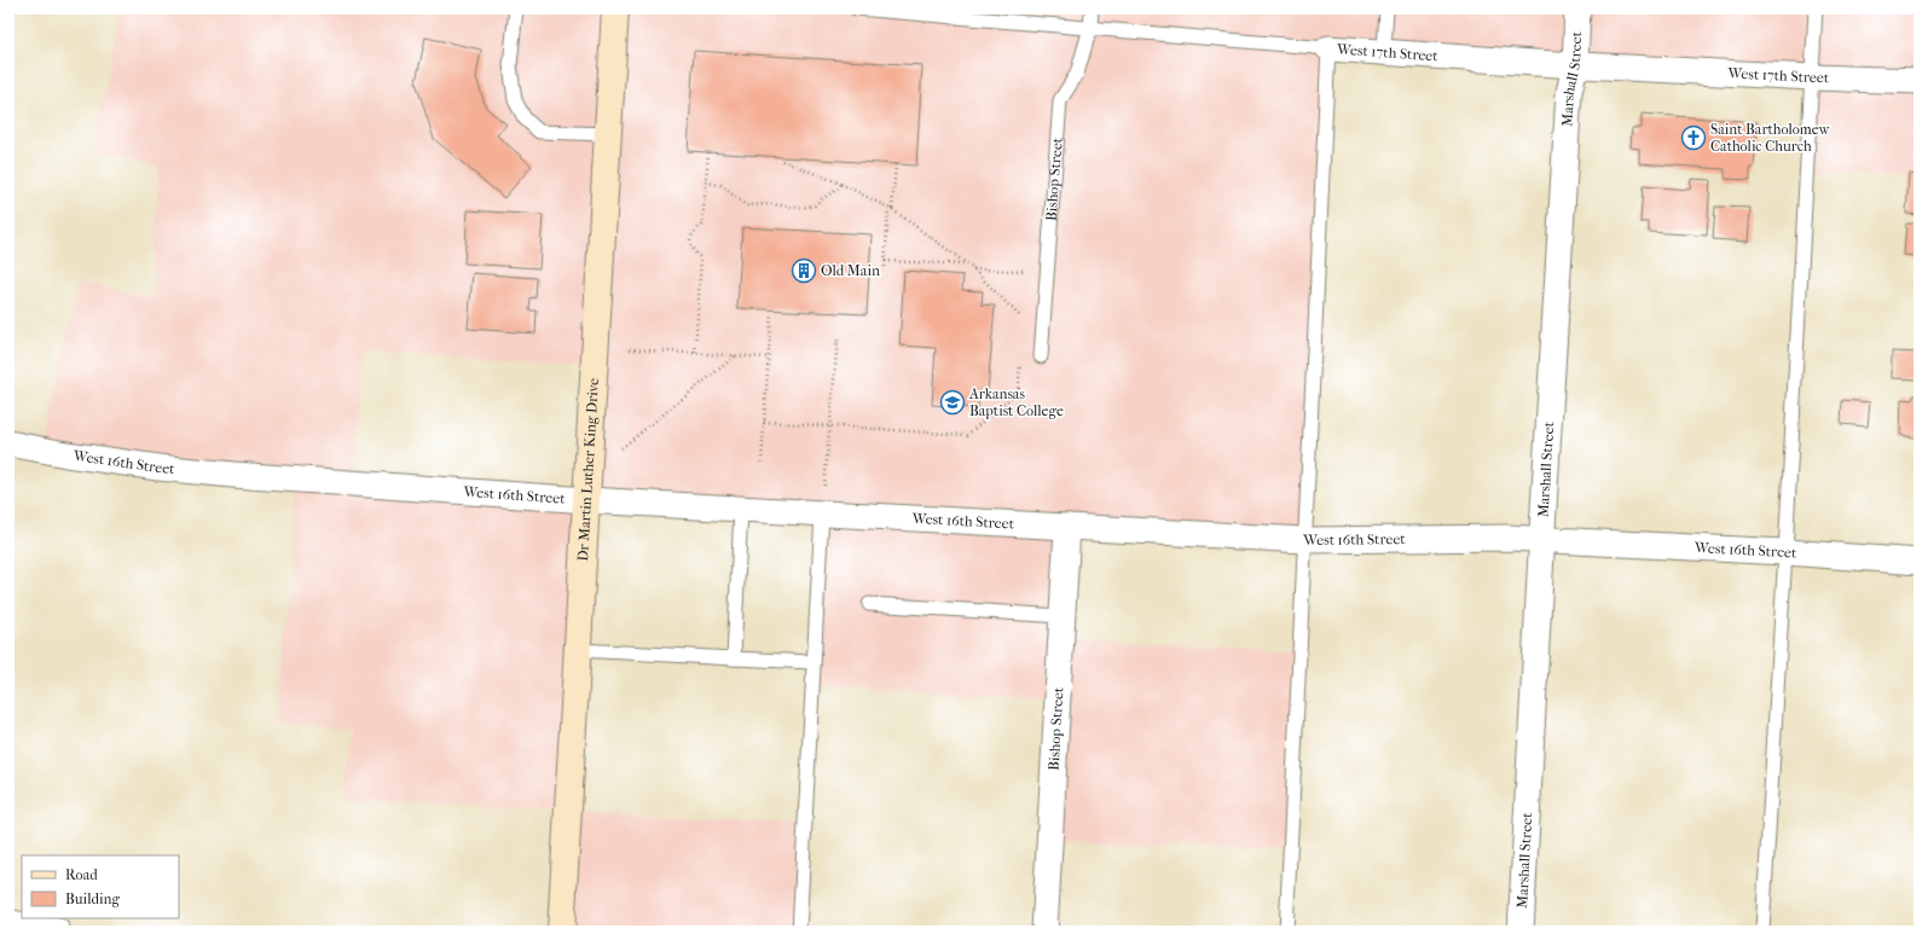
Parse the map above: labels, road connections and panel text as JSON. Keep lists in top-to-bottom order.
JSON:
{
  "streets": {
    "main road": ["Dr Martin Luther King Drive"],
    "street": [
      "West 17th Street",
      "Marshall Street",
      "Bishop Street",
      "West 16th Street"
    ]
  },
  "crossings": [
    ["West 17th Street", "Marshall Street"],
    ["West 17th Street", "Bishop Street"],
    ["Marshall Street", "West 16th Street"],
    ["Bishop Street", "West 16th Street"],
    ["West 16th Street", "Dr Martin Luther King Drive"]
  ],
  "places": {
    "church": ["Saint Bartholomew Catholic Church"],
    "building": ["Old Main"],
    "school or university": ["Arkansas Baptist College"]
  },
  "legend": ["Road", "Building"]
}
